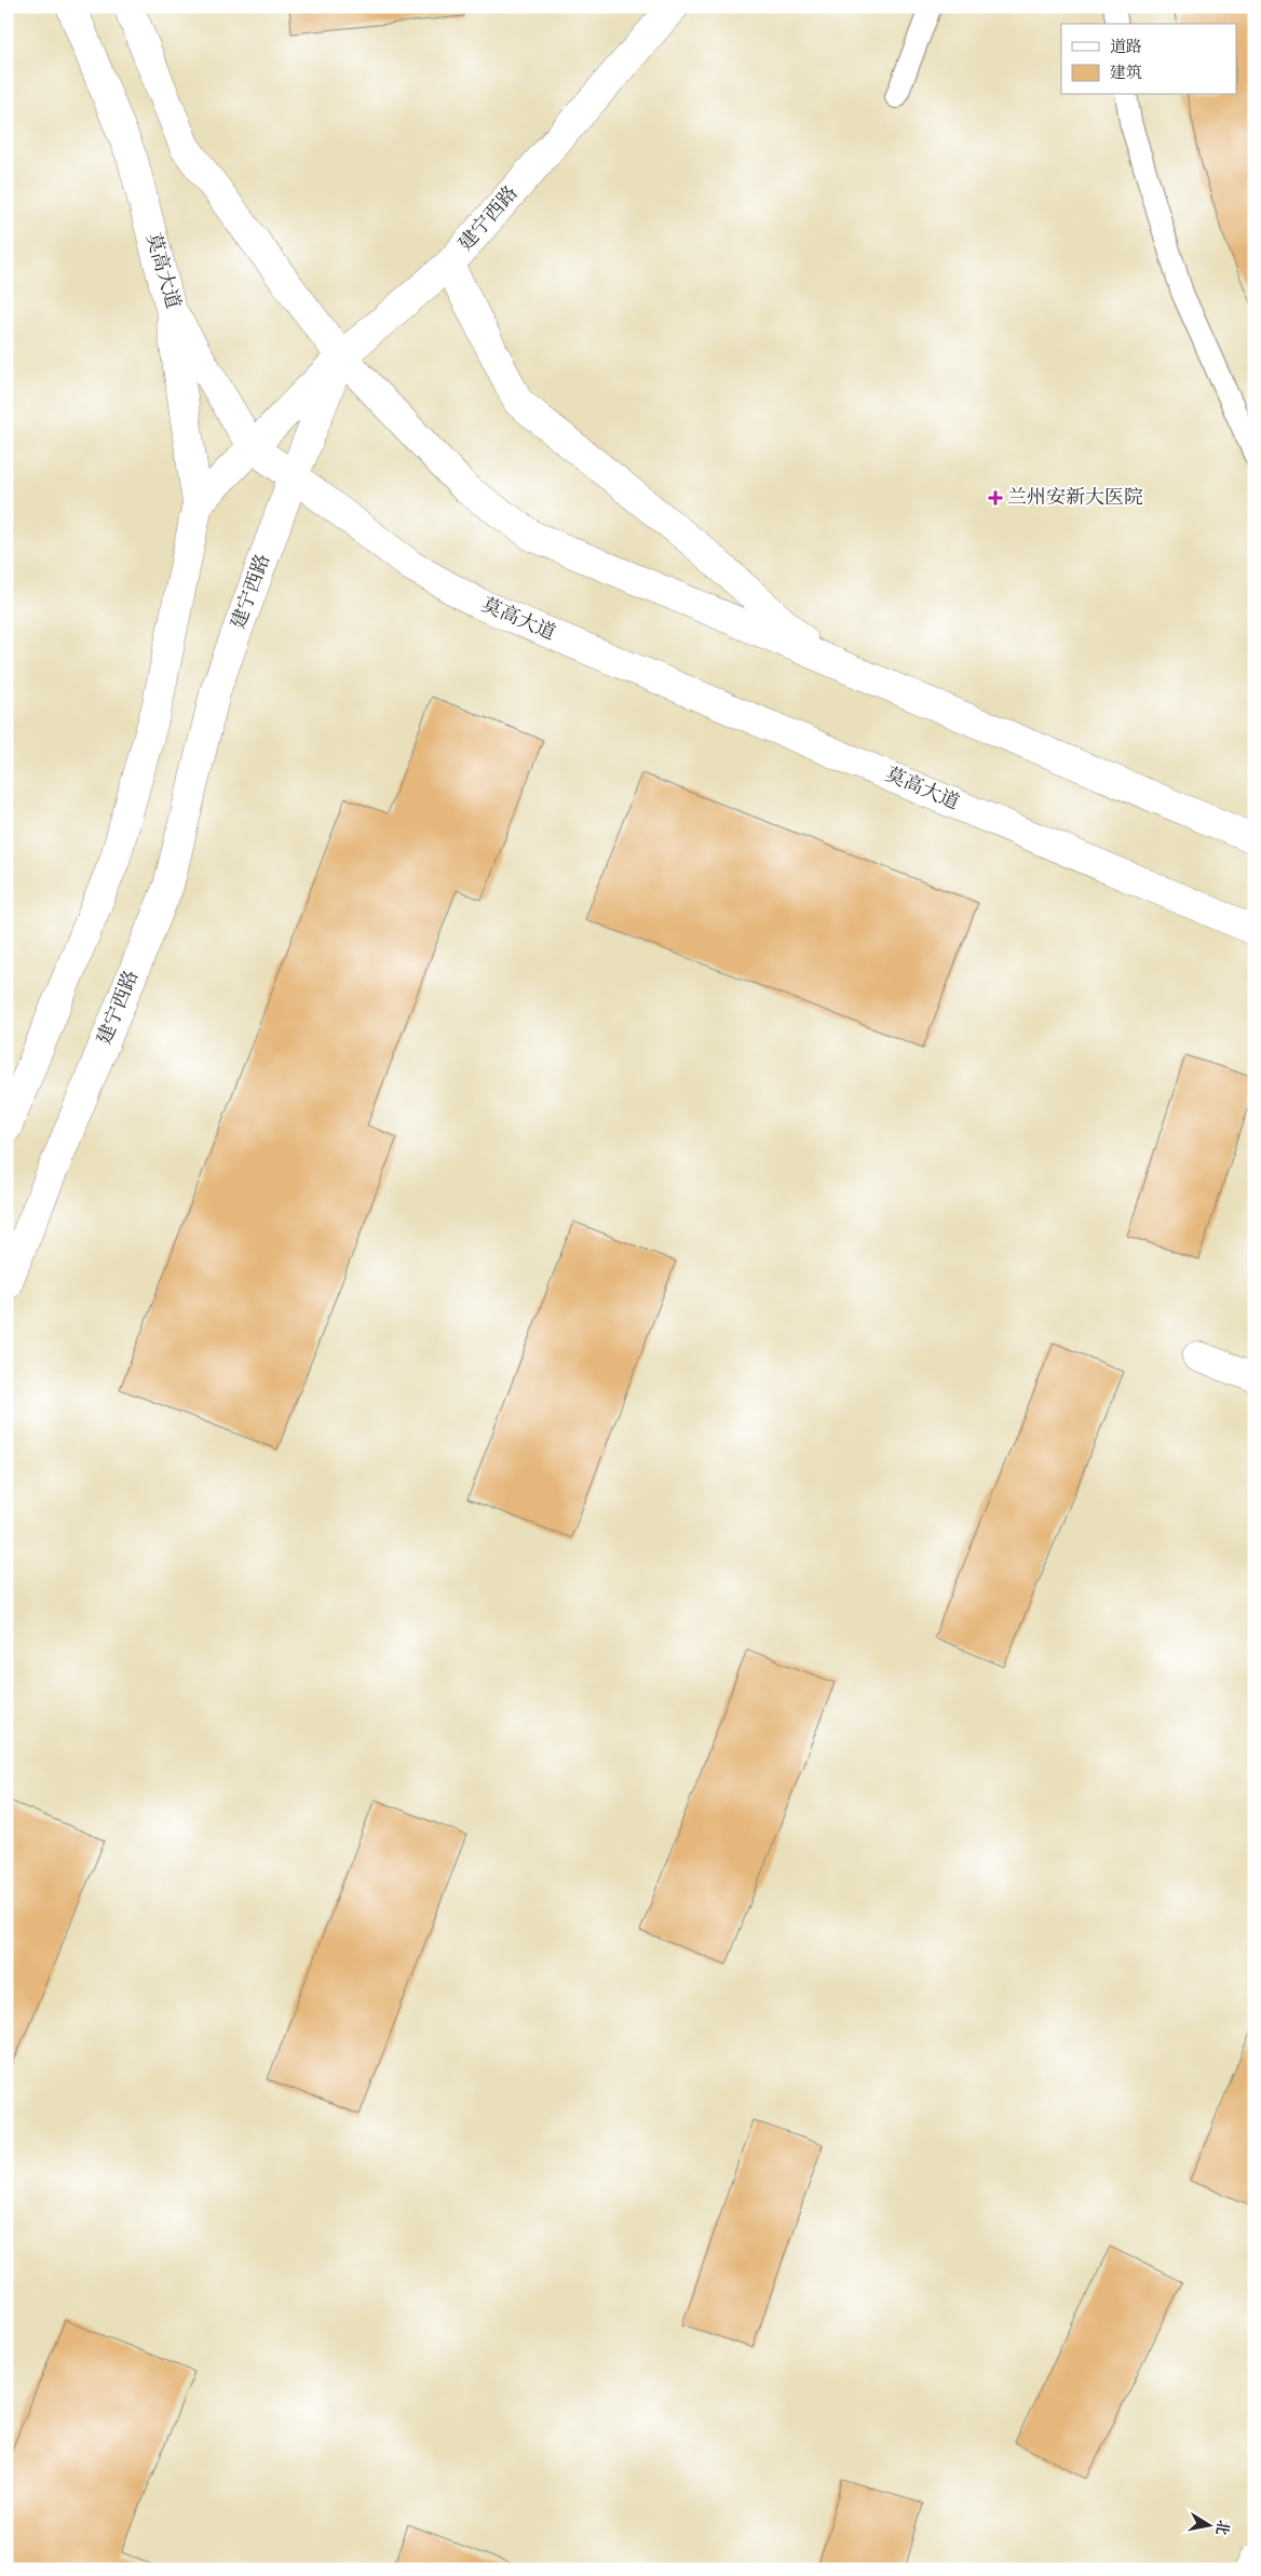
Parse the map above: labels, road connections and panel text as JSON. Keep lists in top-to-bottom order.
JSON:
{
  "streets": {
    "main road": ["建宁西路", "莫高大道"]
  },
  "crossings": [
    ["建宁西路", "莫高大道"]
  ],
  "places": {
    "health": ["兰州安新大医院"]
  },
  "legend": ["道路", "建筑"],
  "north": "right"
}
